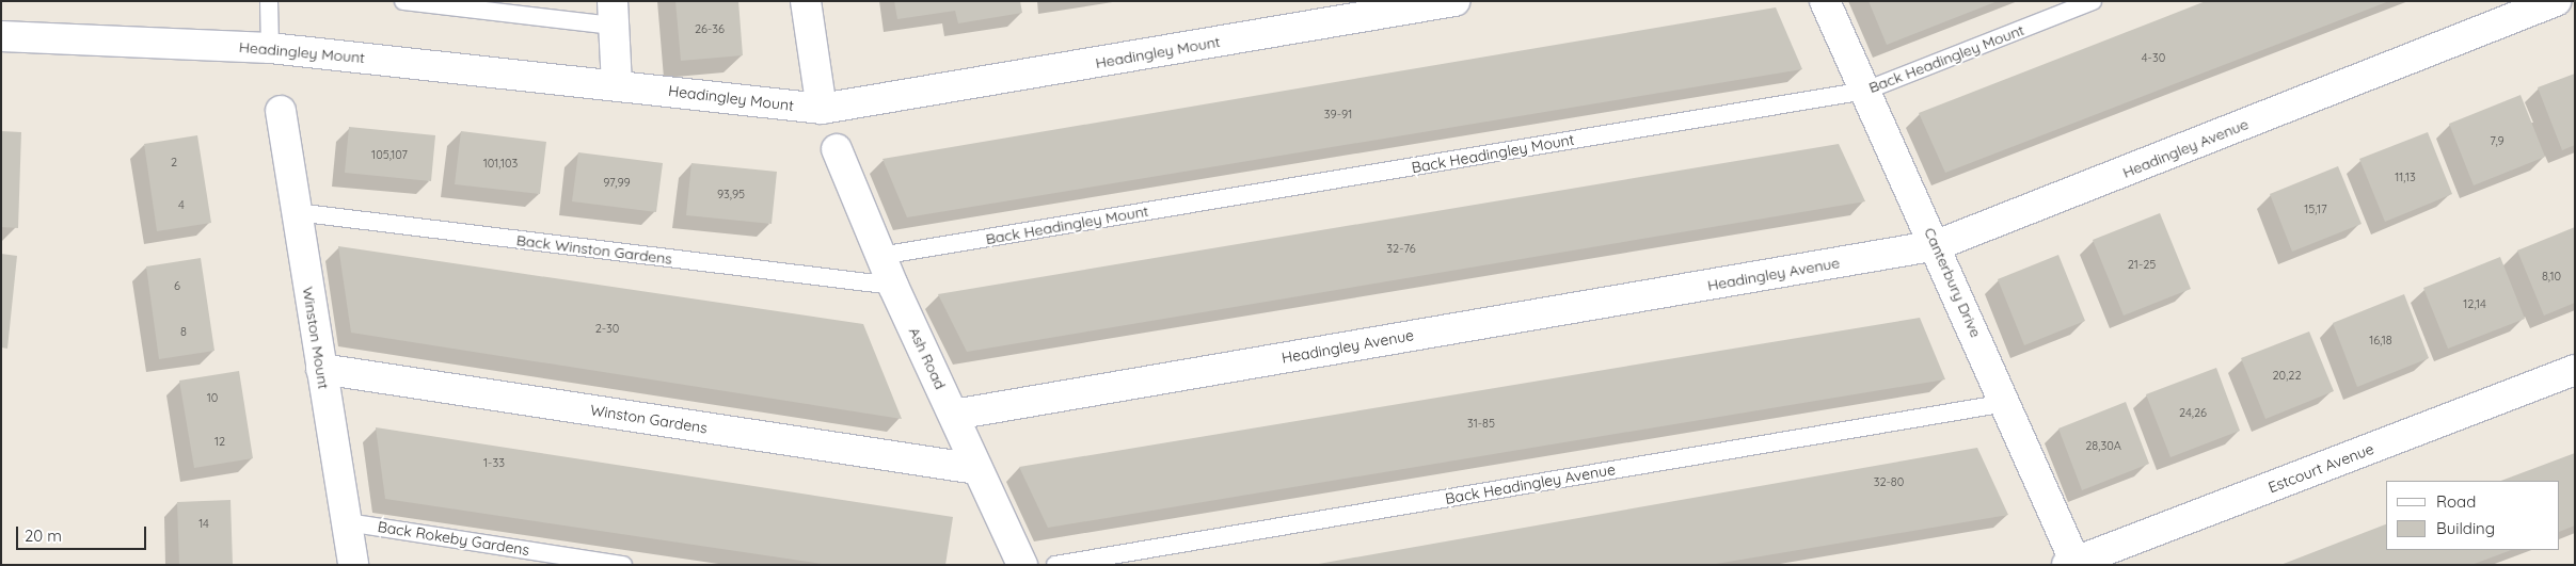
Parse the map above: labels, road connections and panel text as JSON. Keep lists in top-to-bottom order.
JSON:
{
  "streets": {
    "street": [
      "Headingley Mount",
      "Headingley Avenue",
      "Canterbury Drive",
      "Winston Mount",
      "Ash Road",
      "Winston Gardens",
      "Estcourt Avenue"
    ],
    "lane": [
      "Back Headingley Mount",
      "Back Winston Gardens",
      "Back Headingley Avenue",
      "Back Rokeby Gardens"
    ]
  },
  "crossings": [
    ["Back Headingley Mount", "Canterbury Drive"],
    ["Back Headingley Mount", "Ash Road"],
    ["Headingley Avenue", "Canterbury Drive"],
    ["Headingley Avenue", "Ash Road"],
    ["Back Winston Gardens", "Winston Mount"],
    ["Back Winston Gardens", "Ash Road"],
    ["Canterbury Drive", "Estcourt Avenue"],
    ["Canterbury Drive", "Back Headingley Avenue"],
    ["Winston Mount", "Winston Gardens"],
    ["Winston Mount", "Back Rokeby Gardens"],
    ["Ash Road", "Winston Gardens"]
  ],
  "house_numbers": [
    "26-36",
    "4-30",
    "39-91",
    "7,9",
    "105,107",
    "2",
    "101,103",
    "11,13",
    "97,99",
    "93,95",
    "4",
    "15,17",
    "32-76",
    "21-25",
    "8,10",
    "6",
    "12,14",
    "2-30",
    "8",
    "16,18",
    "20,22",
    "10",
    "24,26",
    "31-85",
    "12",
    "28,30A",
    "1-33",
    "32-80",
    "14"
  ],
  "legend": ["Road", "Building"],
  "scale_bar": "20 m"
}
